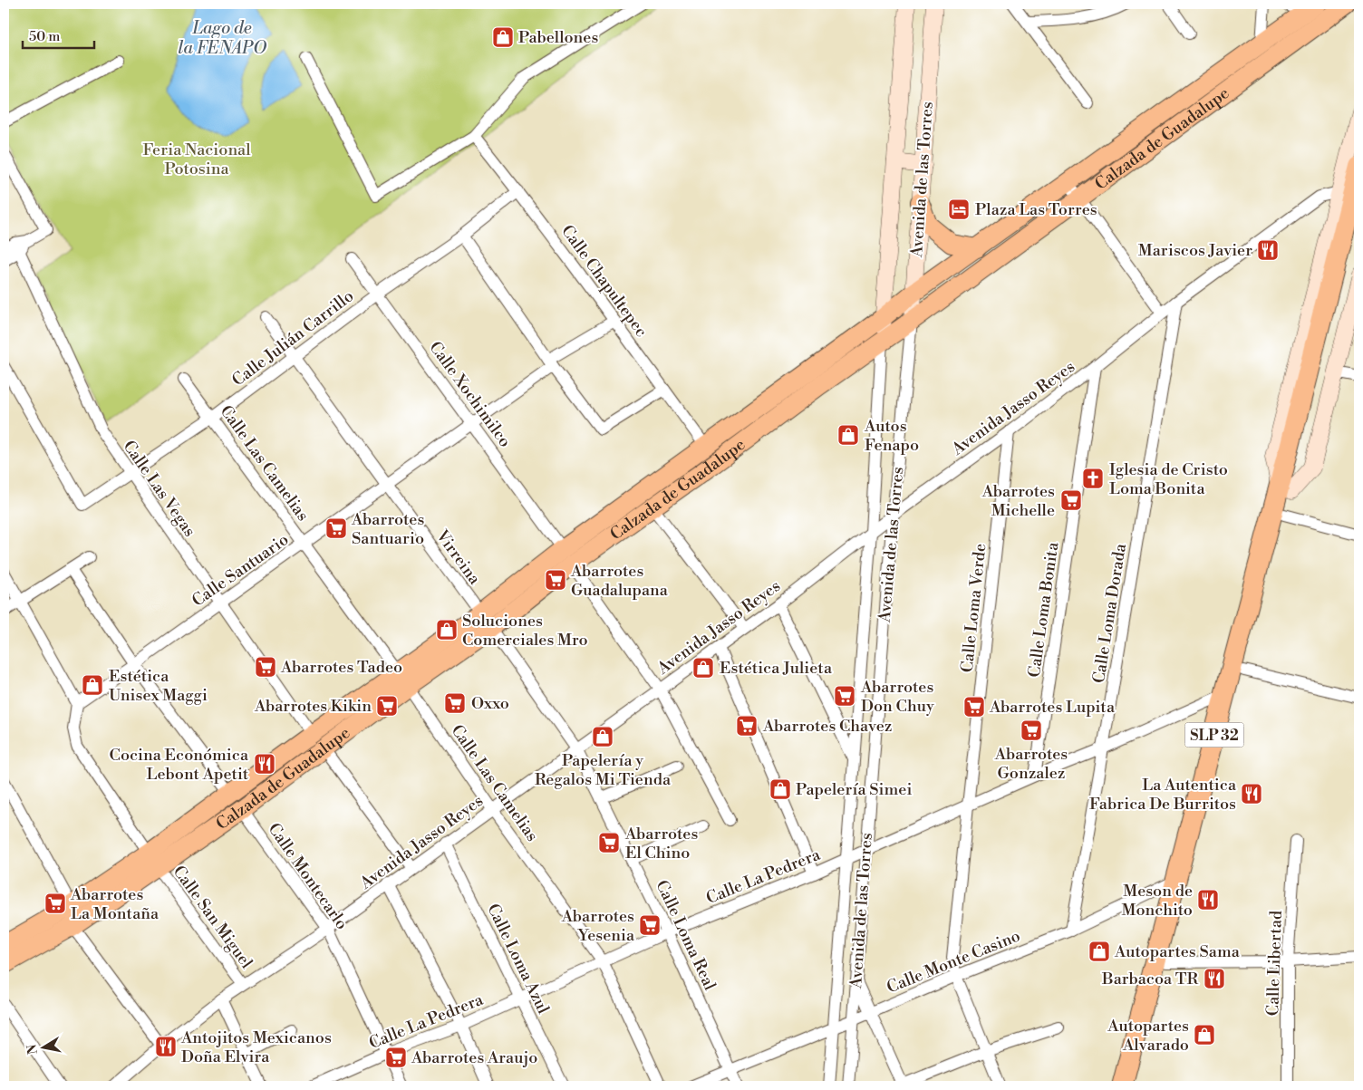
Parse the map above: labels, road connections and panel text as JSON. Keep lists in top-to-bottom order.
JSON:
{
  "streets": {
    "highway": ["SLP 32"],
    "main road": ["Calzada de Guadalupe", "Avenida de las Torres"],
    "street": [
      "Calle Chapultepec",
      "Calle Julián Carrillo",
      "Calle Xochimilco",
      "Avenida Jasso Reyes",
      "Calle Las Camelias",
      "Calle Las Vegas",
      "Virreina",
      "Calle Santuario",
      "Calle Loma Verde",
      "Calle Loma Bonita",
      "Calle Loma Dorada",
      "Calle Montecarlo",
      "Calle La Pedrera",
      "Calle San Miguel",
      "Calle Loma Real",
      "Calle Loma Azul",
      "Calle Monte Casino",
      "Calle Libertad"
    ]
  },
  "crossings": [
    ["Calzada de Guadalupe", "Avenida de las Torres"],
    ["Calzada de Guadalupe", "Calle Chapultepec"],
    ["Calzada de Guadalupe", "Calle Xochimilco"],
    ["Calzada de Guadalupe", "Calle Las Camelias"],
    ["Calzada de Guadalupe", "Calle Las Vegas"],
    ["Calzada de Guadalupe", "Virreina"],
    ["Calzada de Guadalupe", "Calle Montecarlo"],
    ["Calzada de Guadalupe", "Calle San Miguel"],
    ["Avenida de las Torres", "Avenida Jasso Reyes"],
    ["Avenida de las Torres", "Calle La Pedrera"],
    ["Avenida de las Torres", "Calle Monte Casino"],
    ["Calle Chapultepec", "Calle Julián Carrillo"],
    ["Calle Chapultepec", "Calle Santuario"],
    ["Calle Julián Carrillo", "Calle Xochimilco"],
    ["Calle Julián Carrillo", "Calle Las Camelias"],
    ["Calle Julián Carrillo", "Calle Las Vegas"],
    ["Calle Julián Carrillo", "Virreina"],
    ["Calle Xochimilco", "Calle Santuario"],
    ["Avenida Jasso Reyes", "Calle Las Camelias"],
    ["Avenida Jasso Reyes", "Virreina"],
    ["Avenida Jasso Reyes", "Calle Loma Verde"],
    ["Avenida Jasso Reyes", "Calle Loma Bonita"],
    ["Avenida Jasso Reyes", "Calle Loma Dorada"],
    ["Avenida Jasso Reyes", "Calle Montecarlo"],
    ["Avenida Jasso Reyes", "Calle San Miguel"],
    ["Avenida Jasso Reyes", "Calle Loma Real"],
    ["Avenida Jasso Reyes", "Calle Loma Azul"],
    ["Calle Las Camelias", "Calle Santuario"],
    ["Calle Las Camelias", "Calle La Pedrera"],
    ["Calle Las Vegas", "Calle Santuario"],
    ["Virreina", "Calle Santuario"],
    ["Virreina", "Calle Loma Real"],
    ["Calle Santuario", "Calle San Miguel"],
    ["Calle Loma Verde", "Calle La Pedrera"],
    ["Calle Loma Verde", "Calle Monte Casino"],
    ["Calle Loma Bonita", "Calle La Pedrera"],
    ["Calle Loma Dorada", "Calle La Pedrera"],
    ["Calle Loma Dorada", "Calle Monte Casino"],
    ["SLP 32", "Calle La Pedrera"],
    ["SLP 32", "Calle Monte Casino"],
    ["Calle Montecarlo", "Calle La Pedrera"],
    ["Calle La Pedrera", "Calle Loma Real"],
    ["Calle La Pedrera", "Calle Loma Azul"],
    ["Calle Loma Real", "Calle Monte Casino"]
  ],
  "water": ["Lago de la FENAPO"],
  "parks": ["Feria Nacional Potosina"],
  "places": {
    "shop": [
      "Pabellones",
      "Autos Fenapo",
      "Soluciones Comerciales Mro",
      "Estética Julieta",
      "Estética Unisex Maggi",
      "Papelería y Regalos Mi Tienda",
      "Papelería Simei",
      "Autopartes Sama",
      "Autopartes Alvarado"
    ],
    "hotel": ["Plaza Las Torres"],
    "restaurant": [
      "Mariscos Javier",
      "Cocina Económica Lebont Apetit",
      "La Autentica Fabrica De Burritos",
      "Meson de Monchito",
      "Barbacoa TR",
      "Antojitos Mexicanos Doña Elvira"
    ],
    "church": ["Iglesia de Cristo Loma Bonita"],
    "supermarket": [
      "Abarrotes Michelle",
      "Abarrotes Santuario",
      "Abarrotes Guadalupana",
      "Abarrotes Tadeo",
      "Abarrotes Don Chuy",
      "Oxxo",
      "Abarrotes Kikin",
      "Abarrotes Lupita",
      "Abarrotes Chavez",
      "Abarrotes Gonzalez",
      "Abarrotes El Chino",
      "Abarrotes La Montaña",
      "Abarrotes Yesenia",
      "Abarrotes Araujo"
    ]
  },
  "scale_bar": "50 m",
  "north": "left"
}
